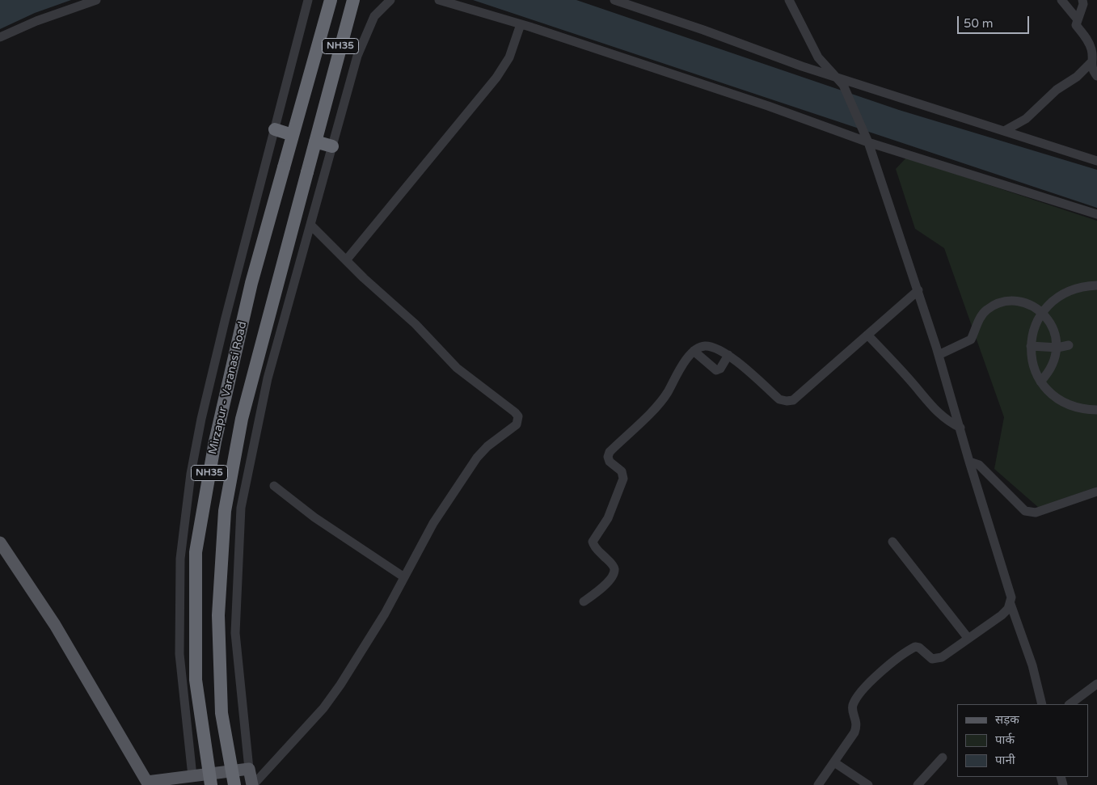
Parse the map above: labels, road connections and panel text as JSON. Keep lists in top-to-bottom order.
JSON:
{
  "streets": {
    "highway": ["NH35", "Mirzapur - Varanasi Road"]
  },
  "legend": ["सड़क", "पार्क", "पानी"],
  "scale_bar": "50 m"
}
